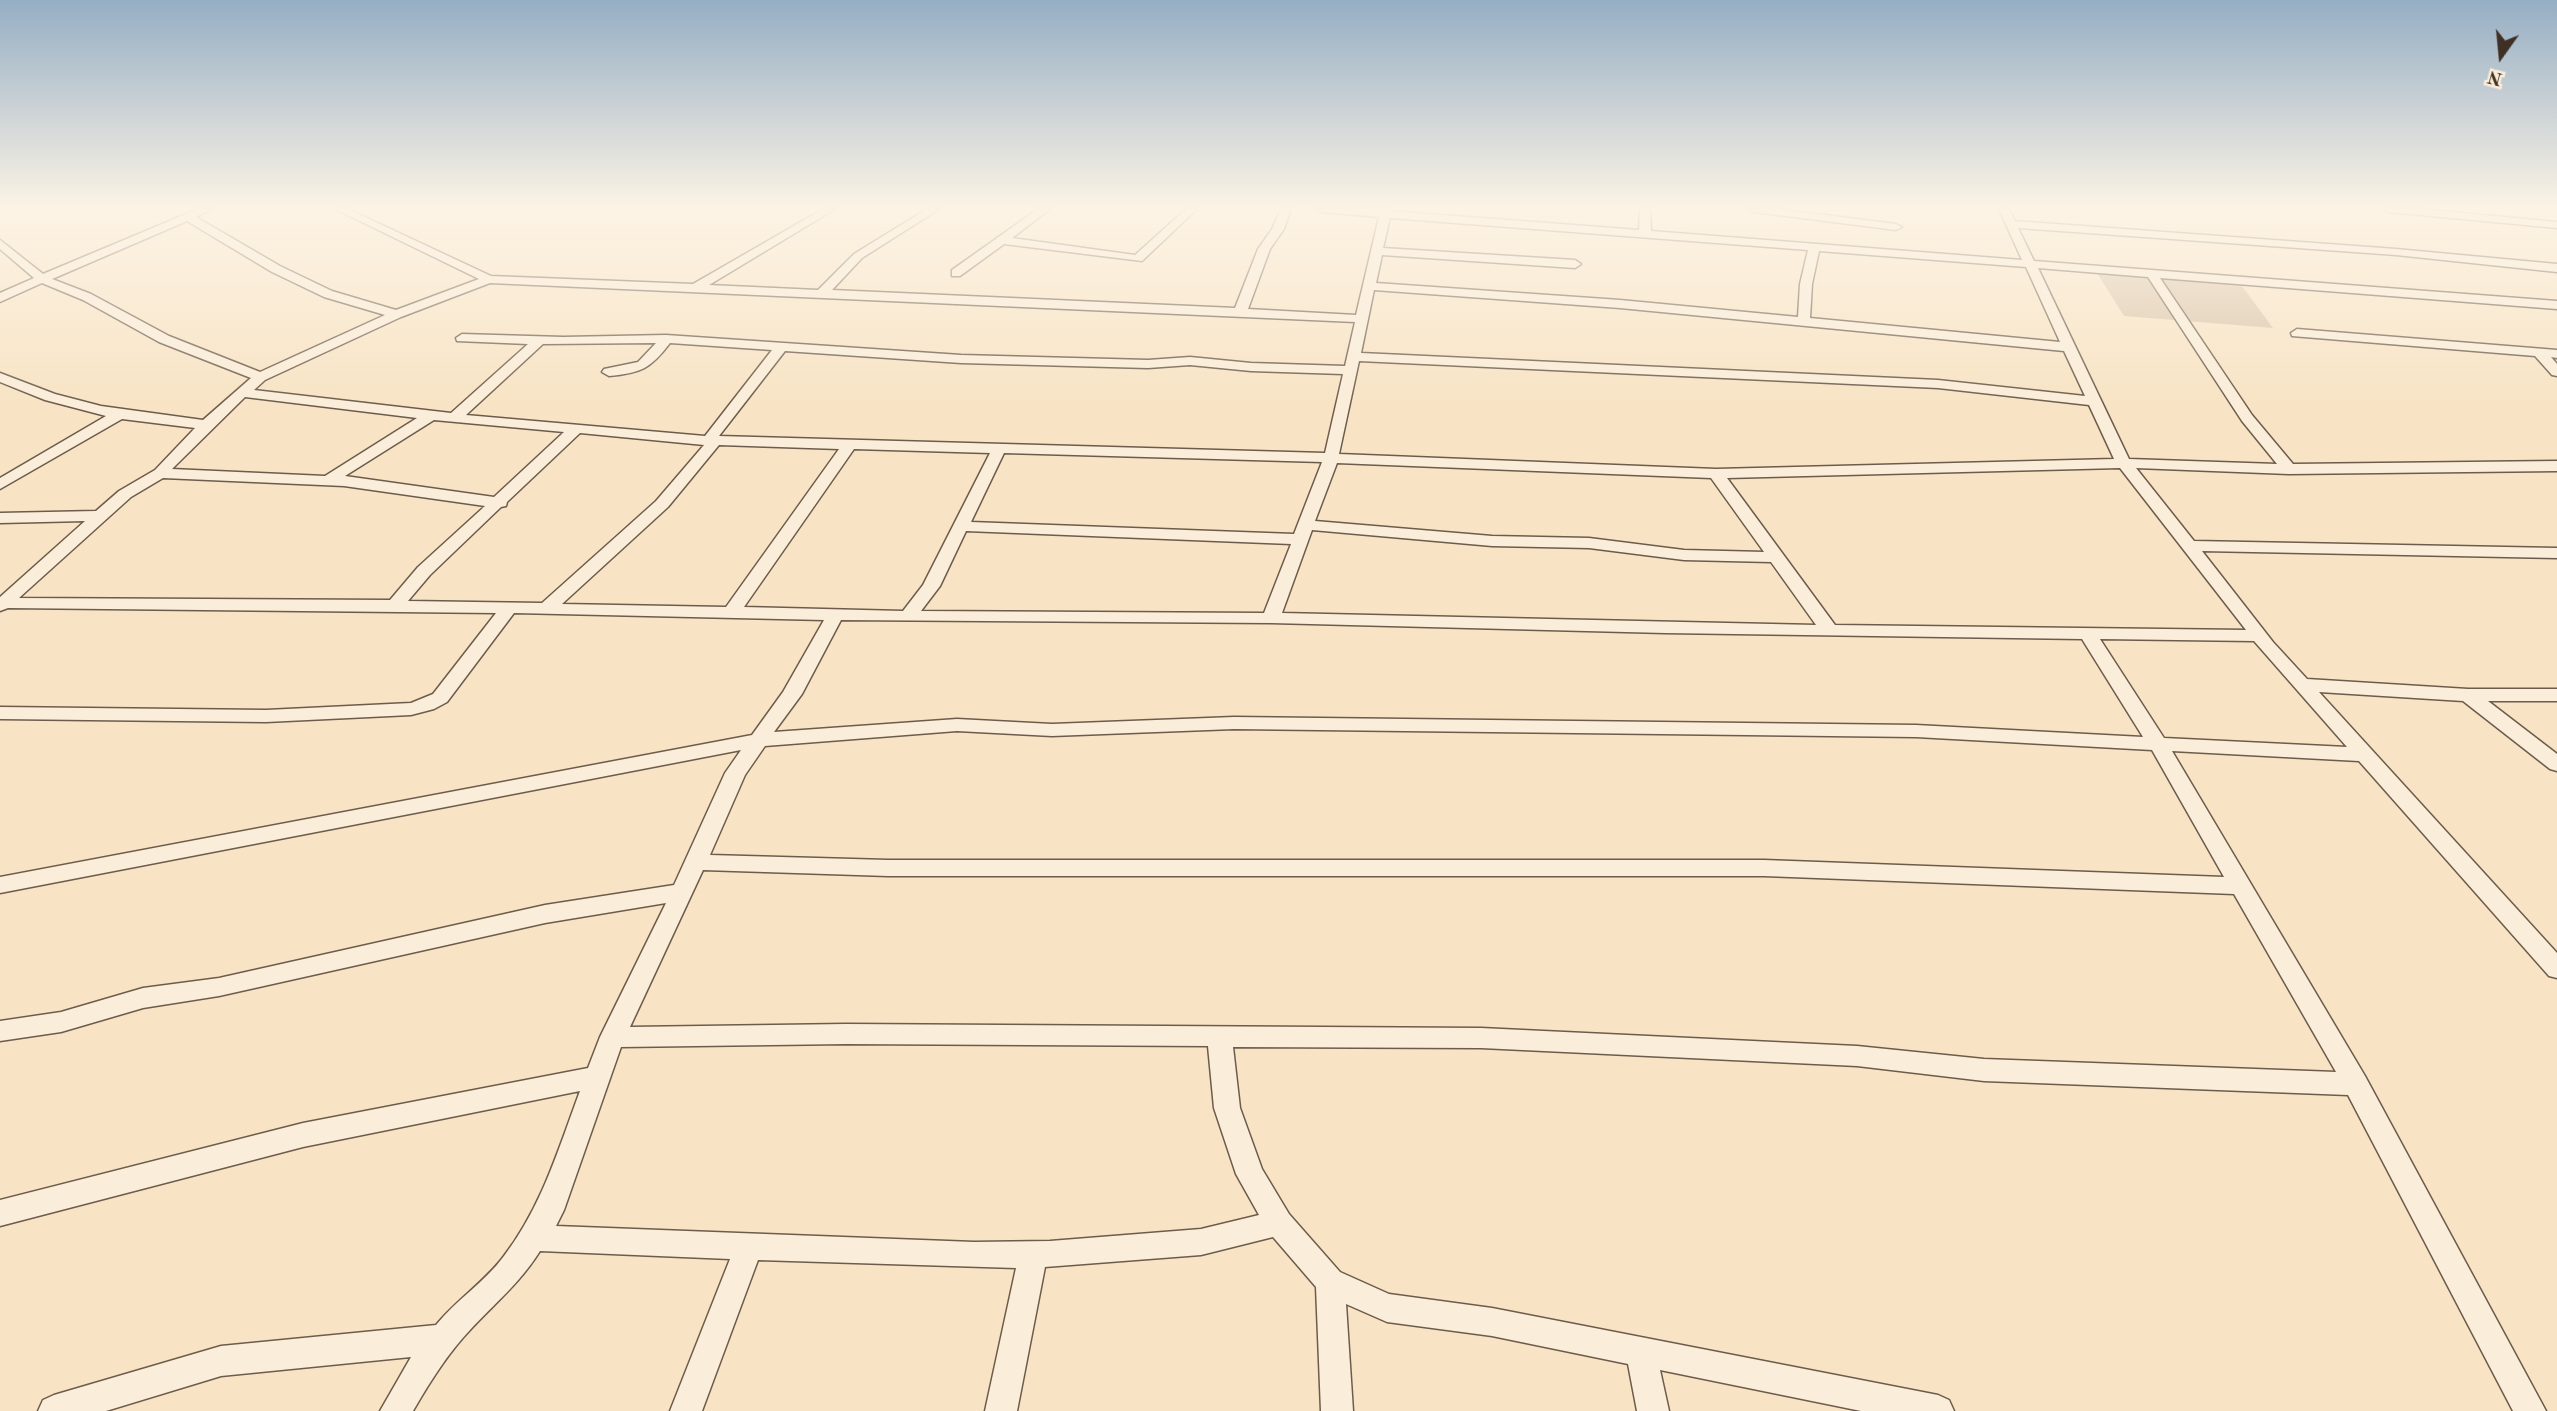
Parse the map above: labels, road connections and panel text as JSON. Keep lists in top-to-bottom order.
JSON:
{
  "north": "bottom"
}
